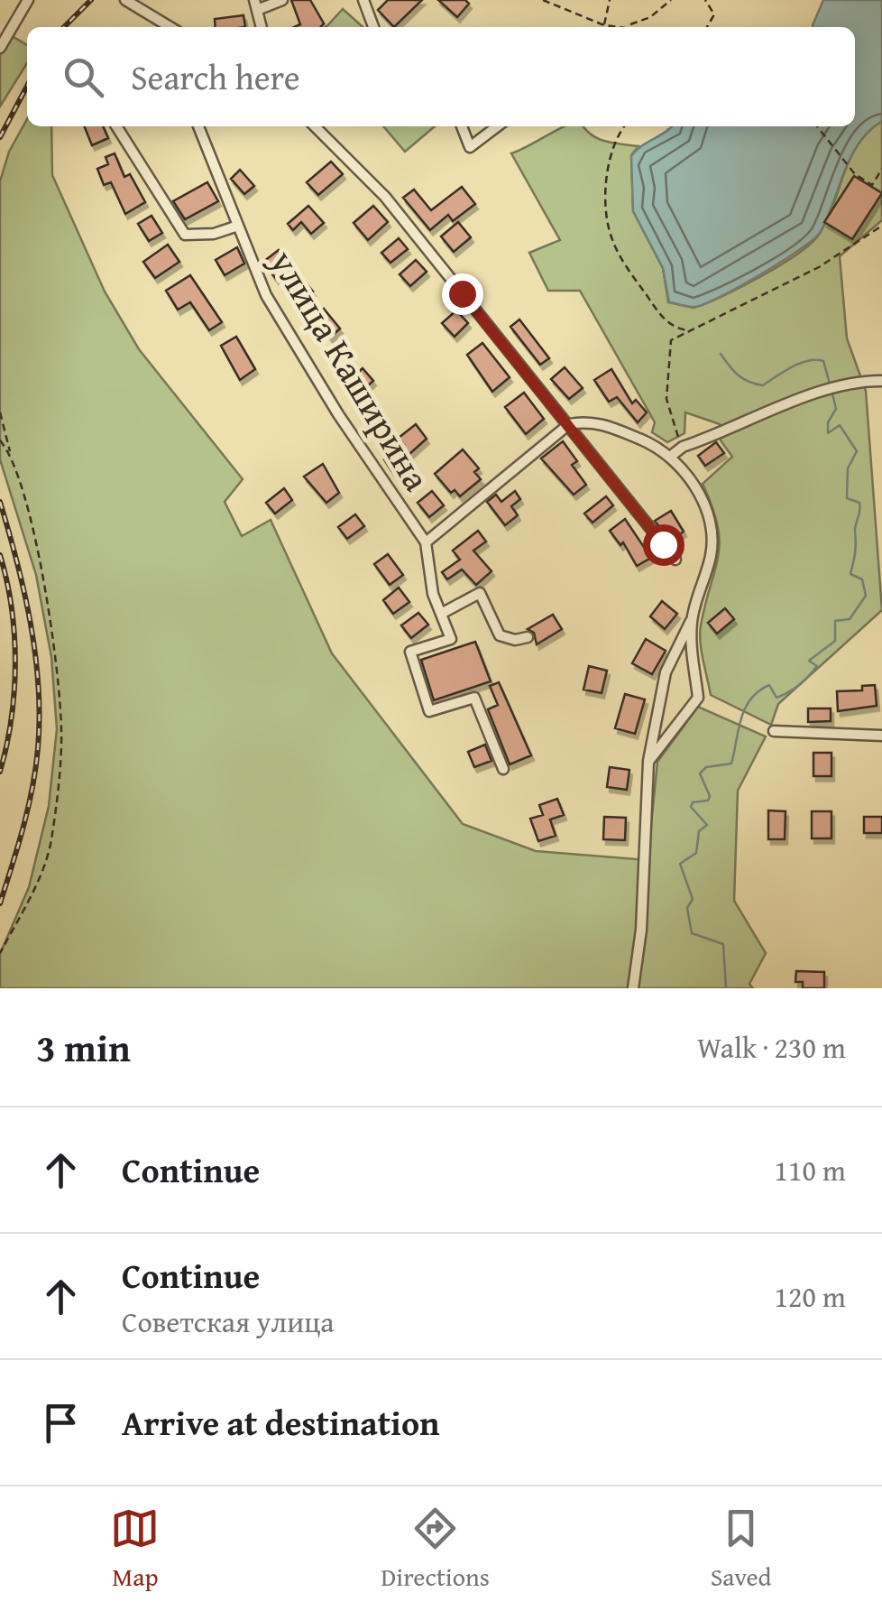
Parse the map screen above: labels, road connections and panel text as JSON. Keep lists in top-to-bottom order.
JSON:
{
  "streets": {
    "street": ["улица Каширина"]
  },
  "page": {
    "search": "Search here",
    "heading": ["3 min", "Walk · 230 m"],
    "list": [
      ["Continue", "110 m"],
      ["Continue", "Советская улица", "120 m"],
      "Arrive at destination"
    ],
    "nav": ["Map", "Directions", "Saved"]
  }
}
